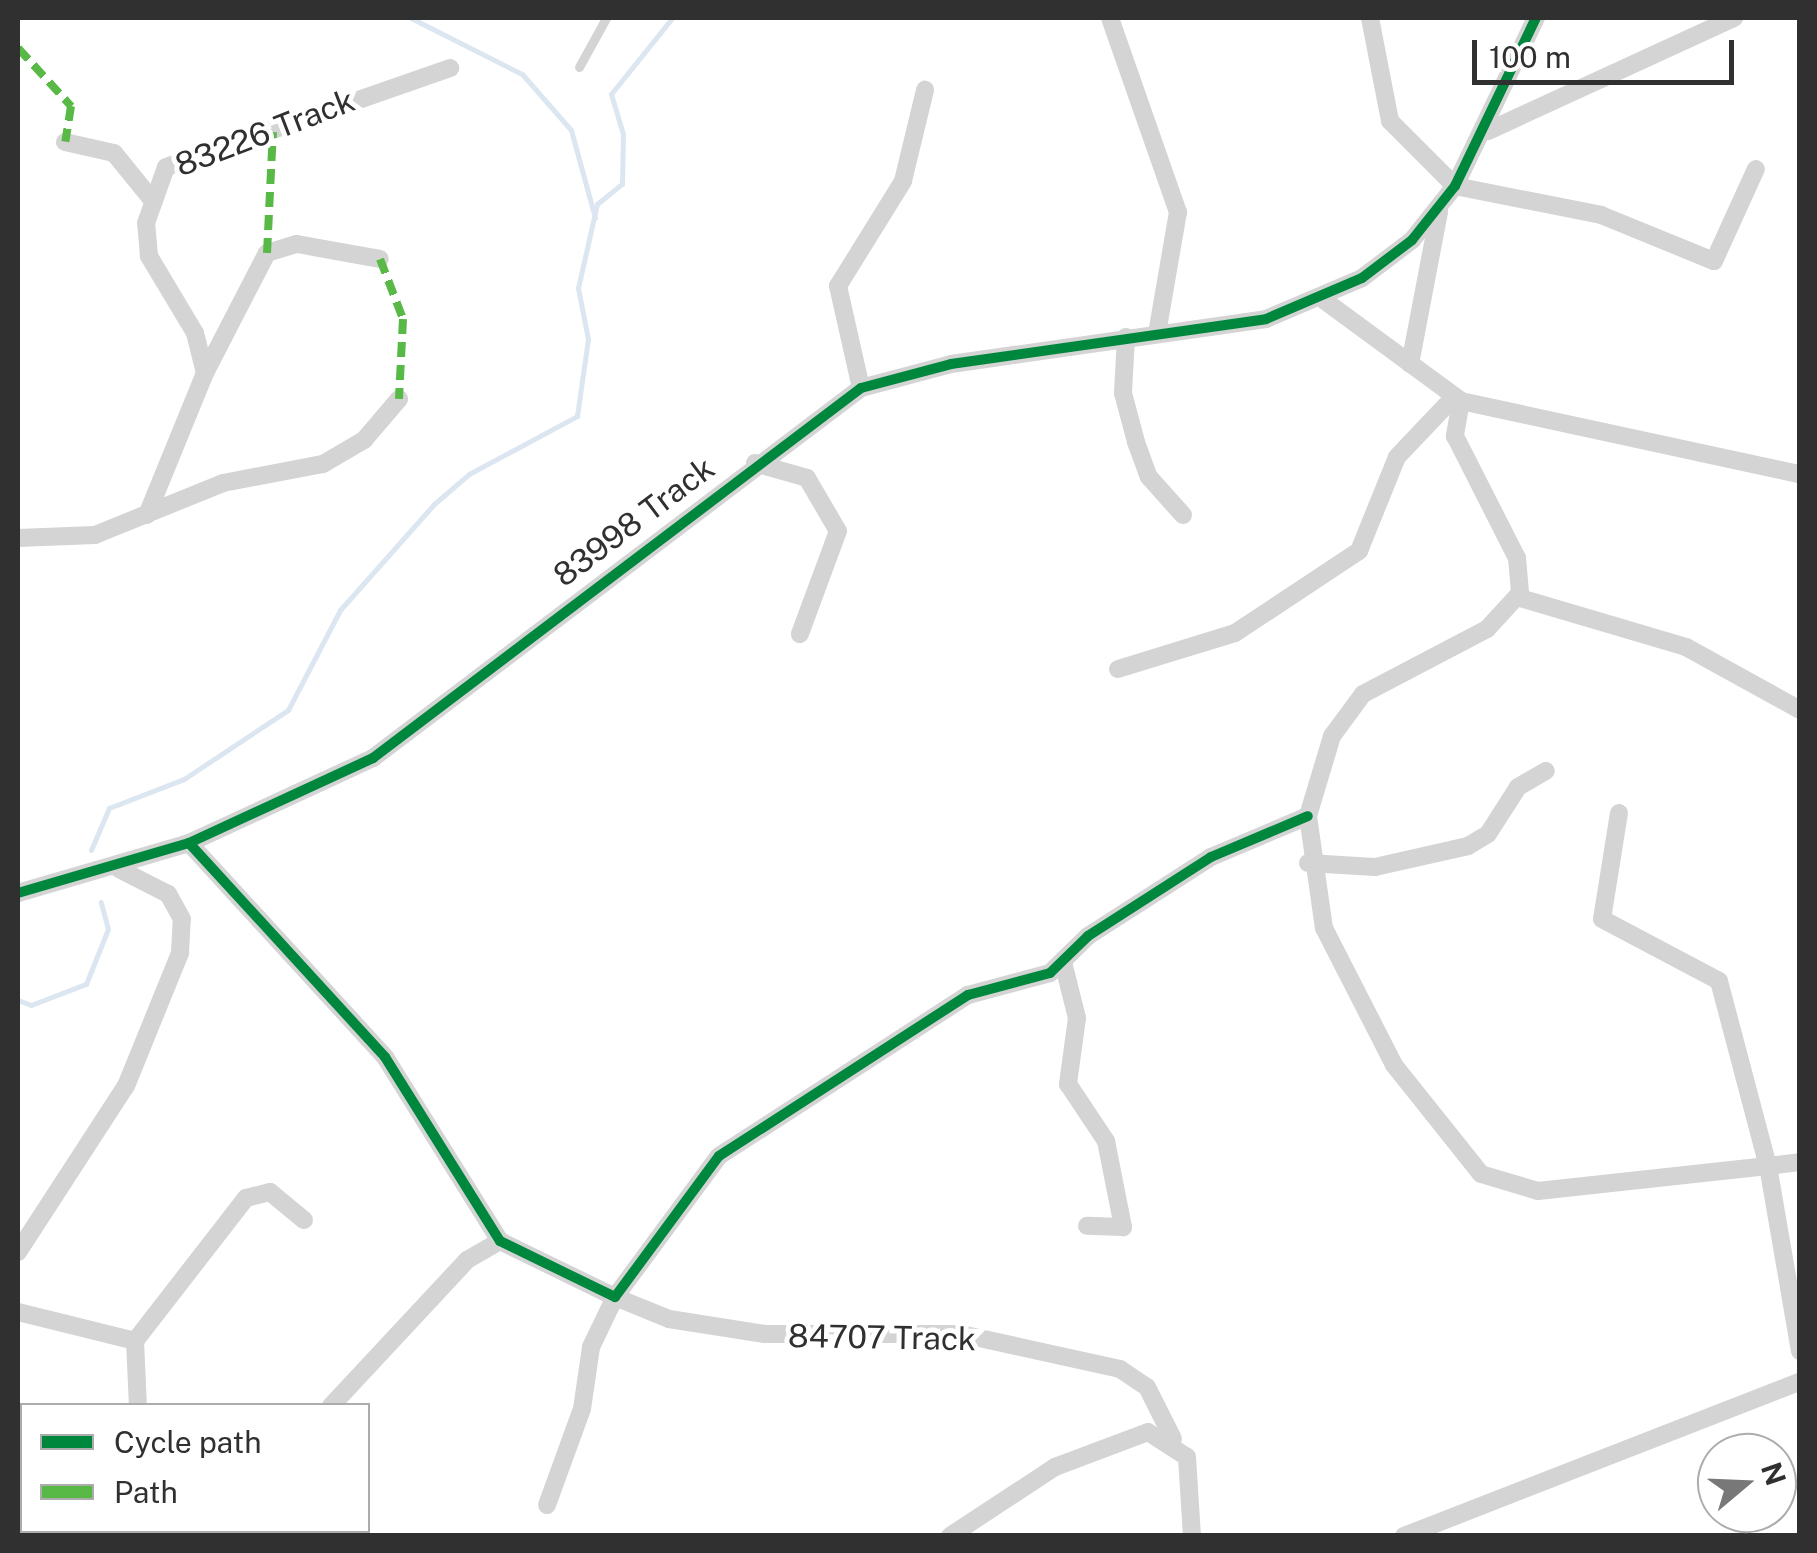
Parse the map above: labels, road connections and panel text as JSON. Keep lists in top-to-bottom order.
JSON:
{
  "streets": {
    "street": ["83226 Track", "83998 Track", "84707 Track"]
  },
  "legend": ["Cycle path", "Path"],
  "scale_bar": "100 m",
  "north": "right"
}
